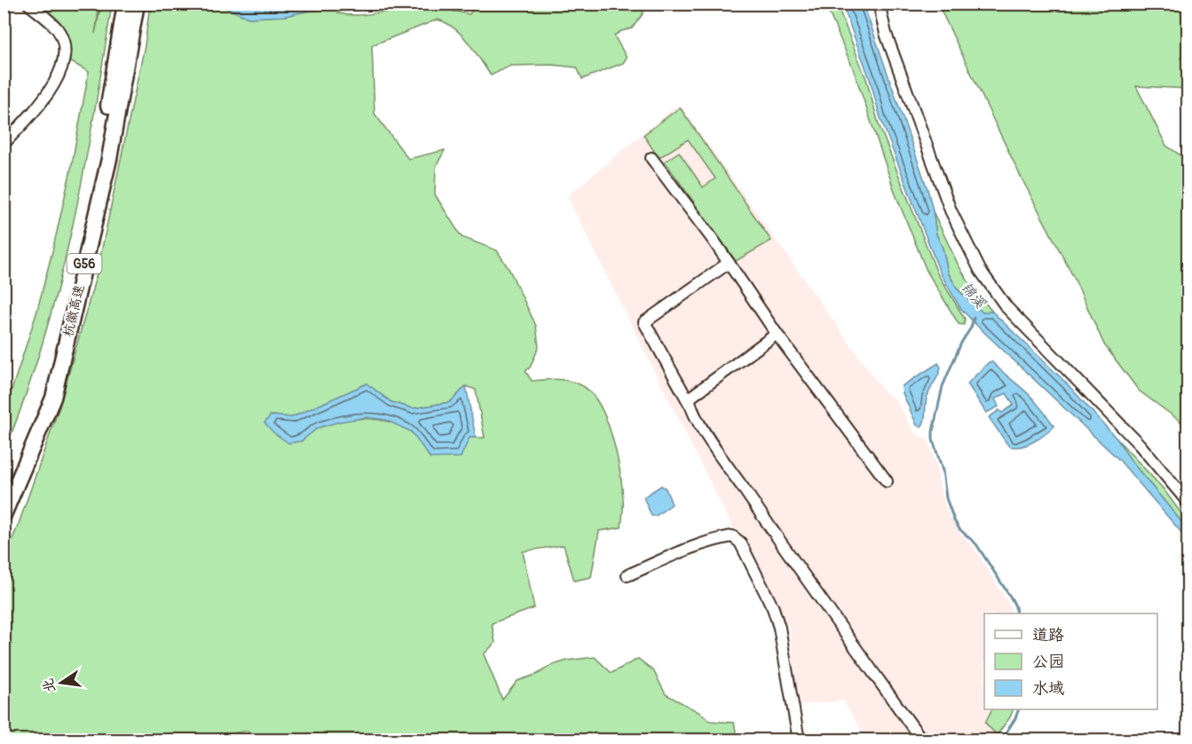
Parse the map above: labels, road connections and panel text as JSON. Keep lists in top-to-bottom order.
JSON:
{
  "streets": {
    "highway": ["G56", "杭徽高速"]
  },
  "water": ["锦溪"],
  "legend": ["道路", "公园", "水域"],
  "north": "left"
}
